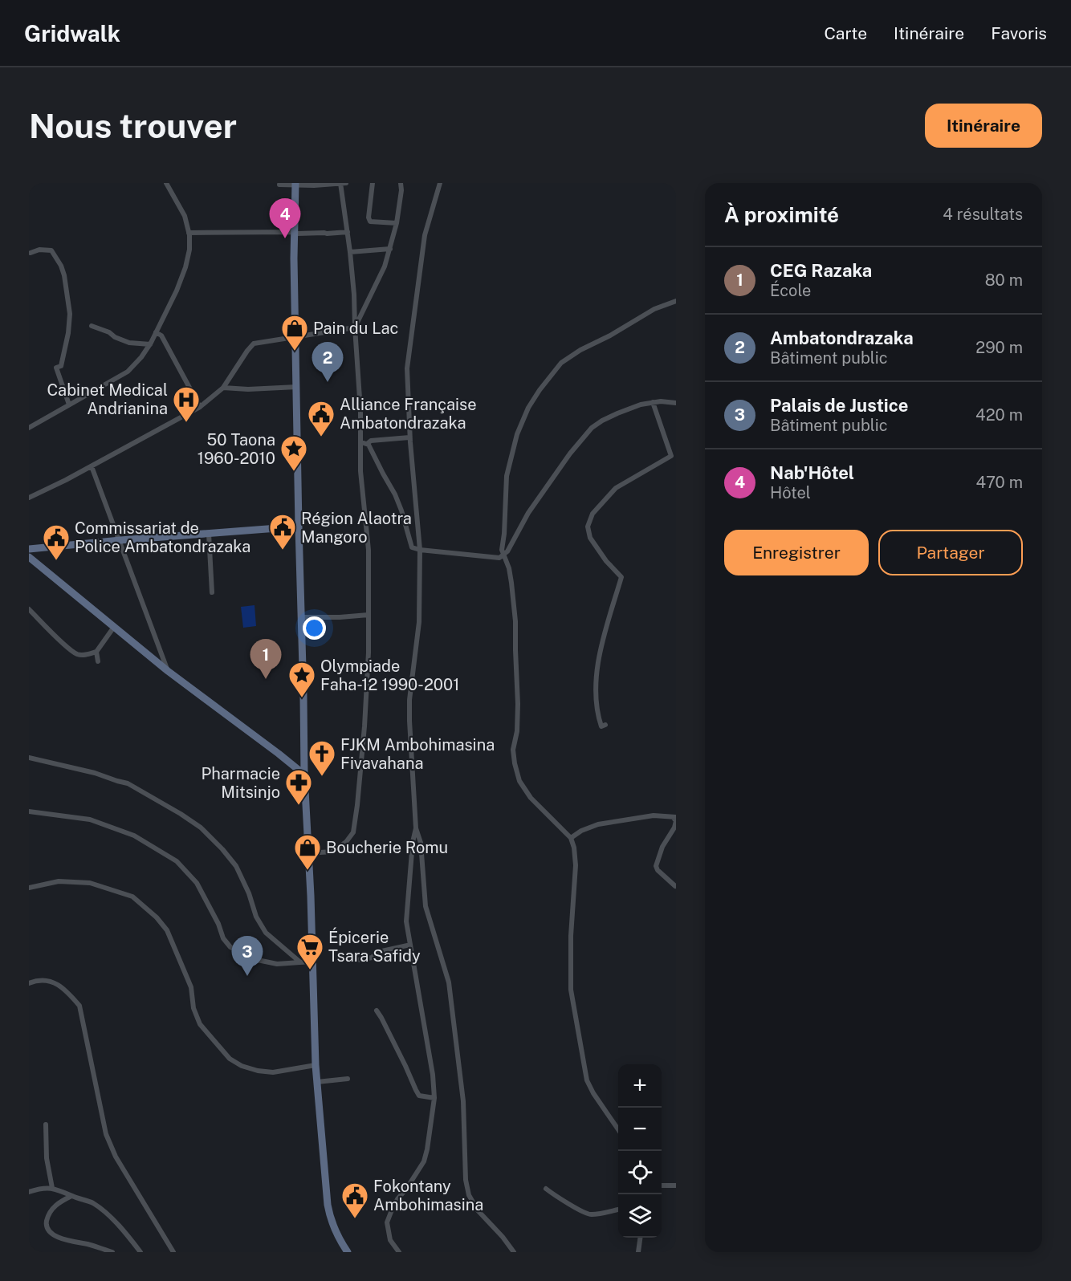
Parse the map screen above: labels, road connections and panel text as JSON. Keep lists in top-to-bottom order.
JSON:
{
  "places": {
    "shop": ["Pain du Lac", "Boucherie Romu"],
    "hospital": ["Cabinet Medical Andrianina"],
    "public building": [
      "Alliance Française Ambatondrazaka",
      "Région Alaotra Mangoro",
      "Commissariat de Police Ambatondrazaka",
      "Fokontany Ambohimasina"
    ],
    "place": ["50 Taona 1960-2010", "Olympiade Faha-12 1990-2001"],
    "church": ["FJKM Ambohimasina Fivavahana"],
    "pharmacy": ["Pharmacie Mitsinjo"],
    "supermarket": ["Épicerie Tsara Safidy"]
  },
  "page": {
    "header": "Gridwalk",
    "nav": ["Carte", "Itinéraire", "Favoris"],
    "buttons": [
      "Itinéraire",
      ["Enregistrer", "Partager"]
    ],
    "title": "Nous trouver",
    "heading": ["À proximité", "4 résultats"],
    "pins": [
      "4",
      "2",
      "1",
      "3"
    ],
    "list": [
      {
        "mark": "1",
        "name": "CEG Razaka",
        "note": "École",
        "value": "80 m"
      },
      {
        "mark": "2",
        "name": "Ambatondrazaka",
        "note": "Bâtiment public",
        "value": "290 m"
      },
      {
        "mark": "3",
        "name": "Palais de Justice",
        "note": "Bâtiment public",
        "value": "420 m"
      },
      {
        "mark": "4",
        "name": "Nab'Hôtel",
        "note": "Hôtel",
        "value": "470 m"
      }
    ],
    "map_buttons": ["+", "−"]
  }
}
